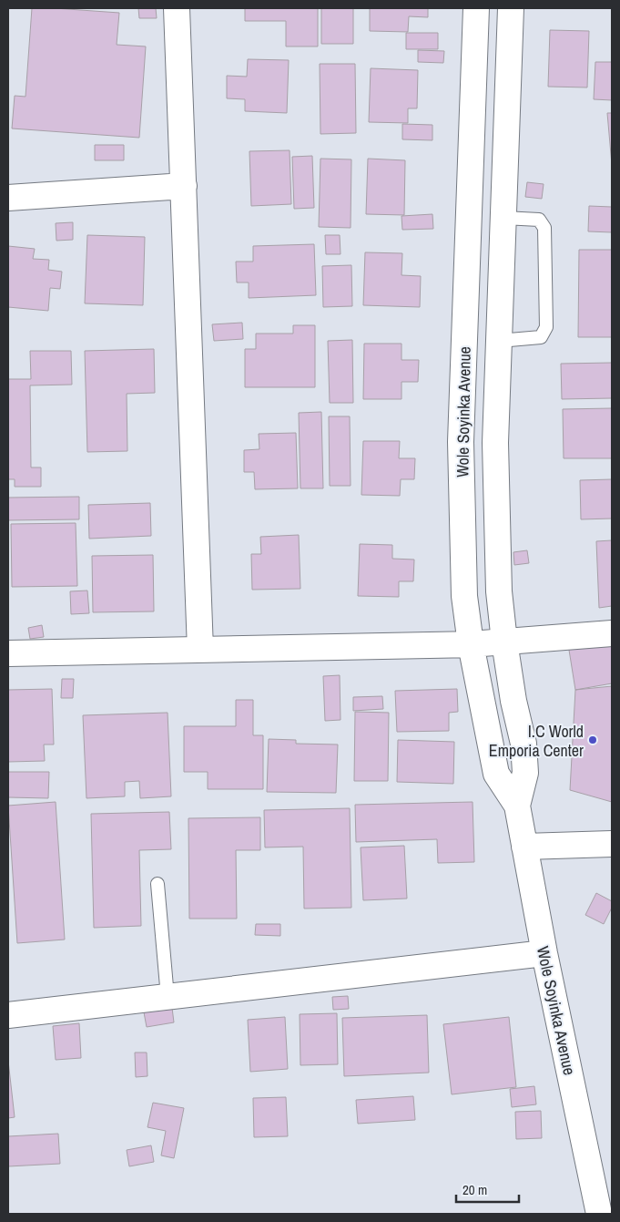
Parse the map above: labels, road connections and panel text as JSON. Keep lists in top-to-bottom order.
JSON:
{
  "streets": {
    "street": ["Wole Soyinka Avenue"]
  },
  "places": ["I.C World Emporia Center"],
  "scale_bar": "20 m"
}
